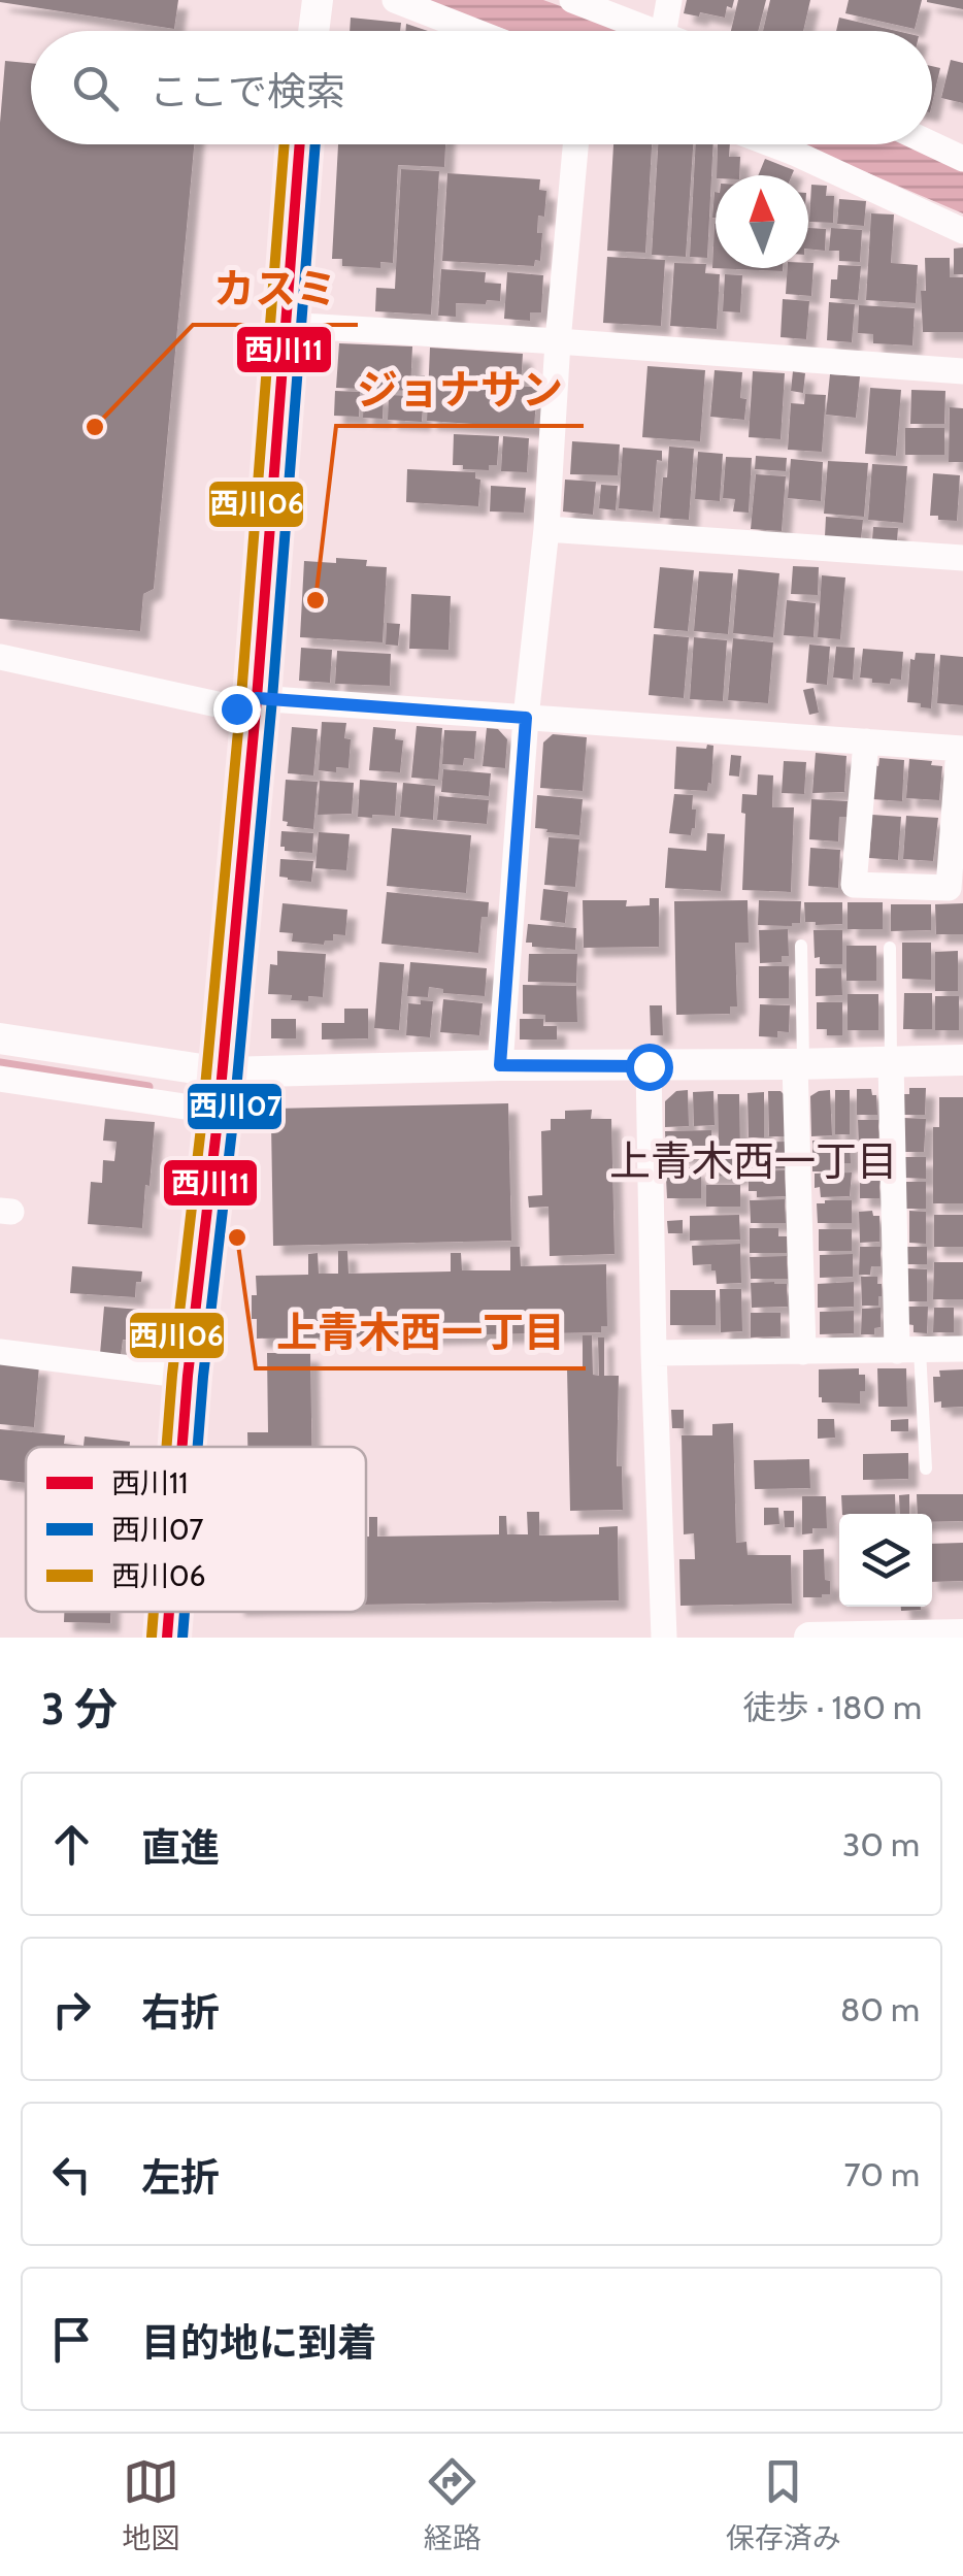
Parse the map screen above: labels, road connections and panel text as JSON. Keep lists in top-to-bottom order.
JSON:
{
  "districts": ["上青木西一丁目"],
  "places": ["カスミ", "ジョナサン", "上青木西一丁目"],
  "lines": ["transit line 西川11", "transit line 西川07", "transit line 西川06"],
  "legend": ["西川11", "西川07", "西川06"],
  "north": "top",
  "page": {
    "search": "ここで検索",
    "heading": ["3 分", "徒歩 · 180 m"],
    "list": [
      ["直進", "30 m"],
      ["右折", "80 m"],
      ["左折", "70 m"],
      "目的地に到着"
    ],
    "nav": ["地図", "経路", "保存済み"]
  }
}
